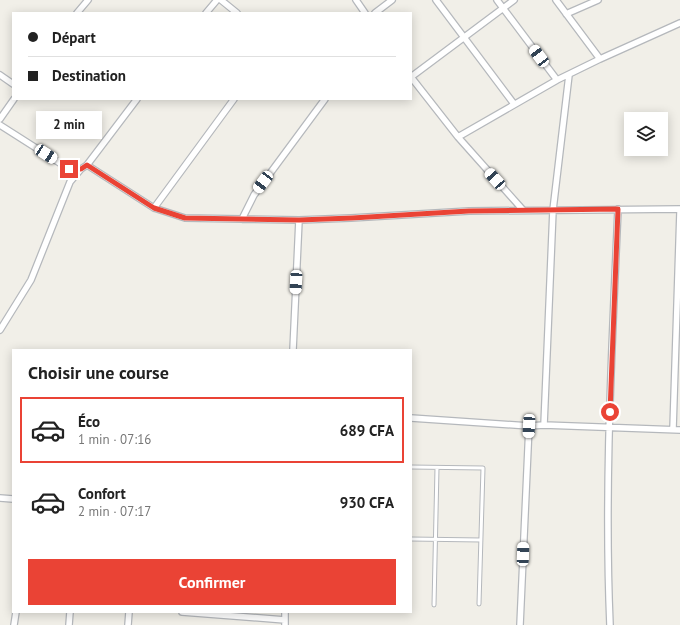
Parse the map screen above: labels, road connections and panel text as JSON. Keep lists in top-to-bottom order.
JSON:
{
  "page": {
    "banner": ["Départ", "Destination"],
    "bubble": "2 min",
    "heading": "Choisir une course",
    "list": [
      {
        "name": "Éco",
        "note": "1 min · 07:16",
        "value": "689 CFA"
      },
      {
        "name": "Confort",
        "note": "2 min · 07:17",
        "value": "930 CFA"
      }
    ],
    "buttons": "Confirmer"
  }
}
